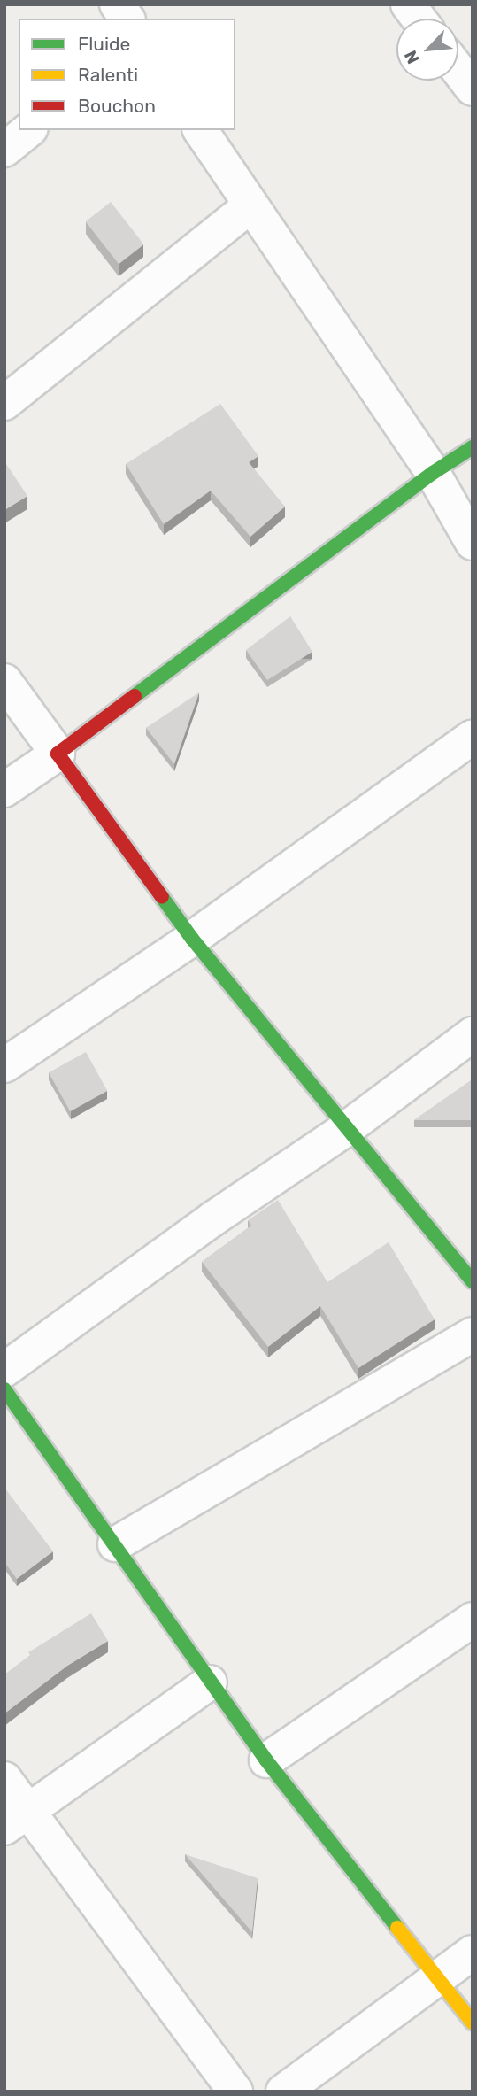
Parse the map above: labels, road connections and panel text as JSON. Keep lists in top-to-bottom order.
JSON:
{
  "legend": ["Fluide", "Ralenti", "Bouchon"],
  "north": "bottom left"
}
